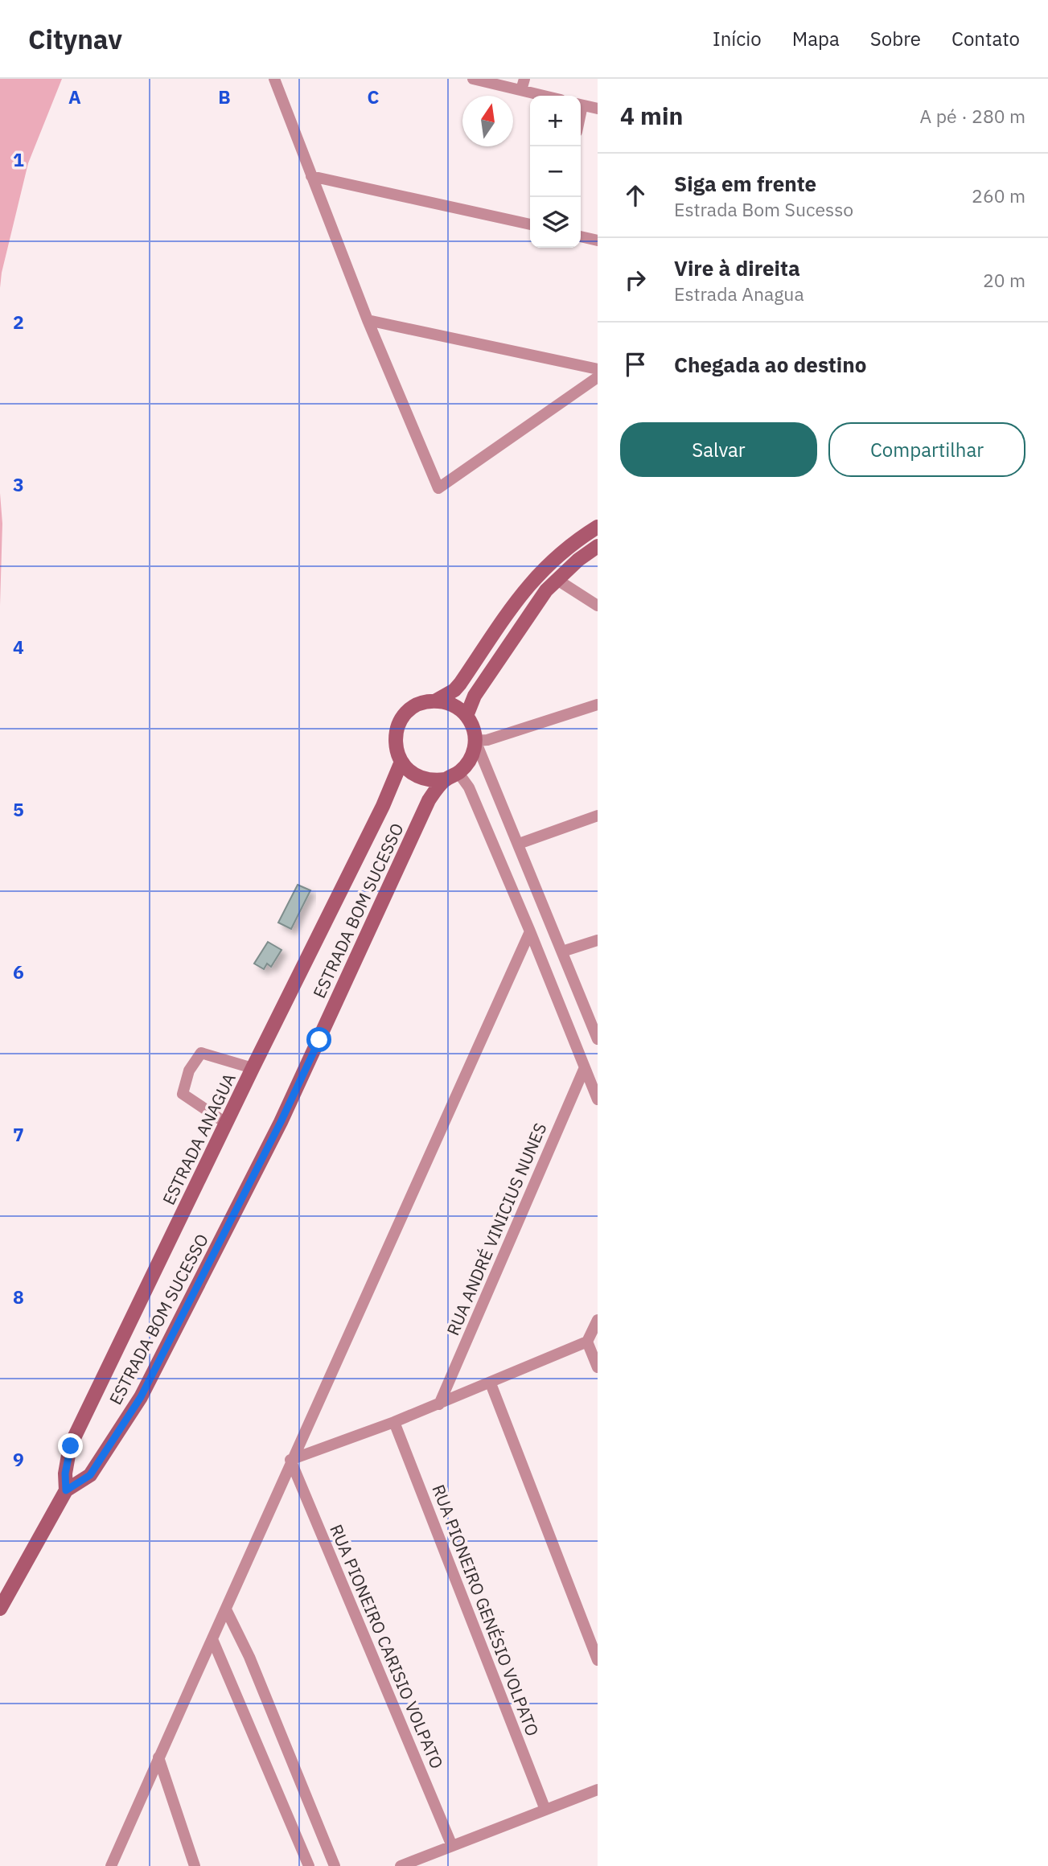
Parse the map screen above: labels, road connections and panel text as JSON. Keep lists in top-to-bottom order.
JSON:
{
  "streets": {
    "main road": ["ESTRADA BOM SUCESSO", "ESTRADA ANAGUA"],
    "street": ["RUA ANDRÉ VINICIUS NUNES", "RUA PIONEIRO GENÉSIO VOLPATO", "RUA PIONEIRO CARISIO VOLPATO"]
  },
  "crossings": [
    ["ESTRADA BOM SUCESSO", "ESTRADA ANAGUA"]
  ],
  "north": "top",
  "page": {
    "header": "Citynav",
    "nav": [
      "Início",
      "Mapa",
      "Sobre",
      "Contato"
    ],
    "heading": ["4 min", "A pé · 280 m"],
    "map_buttons": ["+", "−"],
    "list": [
      ["Siga em frente", "Estrada Bom Sucesso", "260 m"],
      ["Vire à direita", "Estrada Anagua", "20 m"],
      "Chegada ao destino"
    ],
    "buttons": ["Salvar", "Compartilhar"]
  },
  "grid": {
    "columns": ["A", "B", "C"],
    "rows": [
      "1",
      "2",
      "3",
      "4",
      "5",
      "6",
      "7",
      "8",
      "9"
    ]
  }
}
